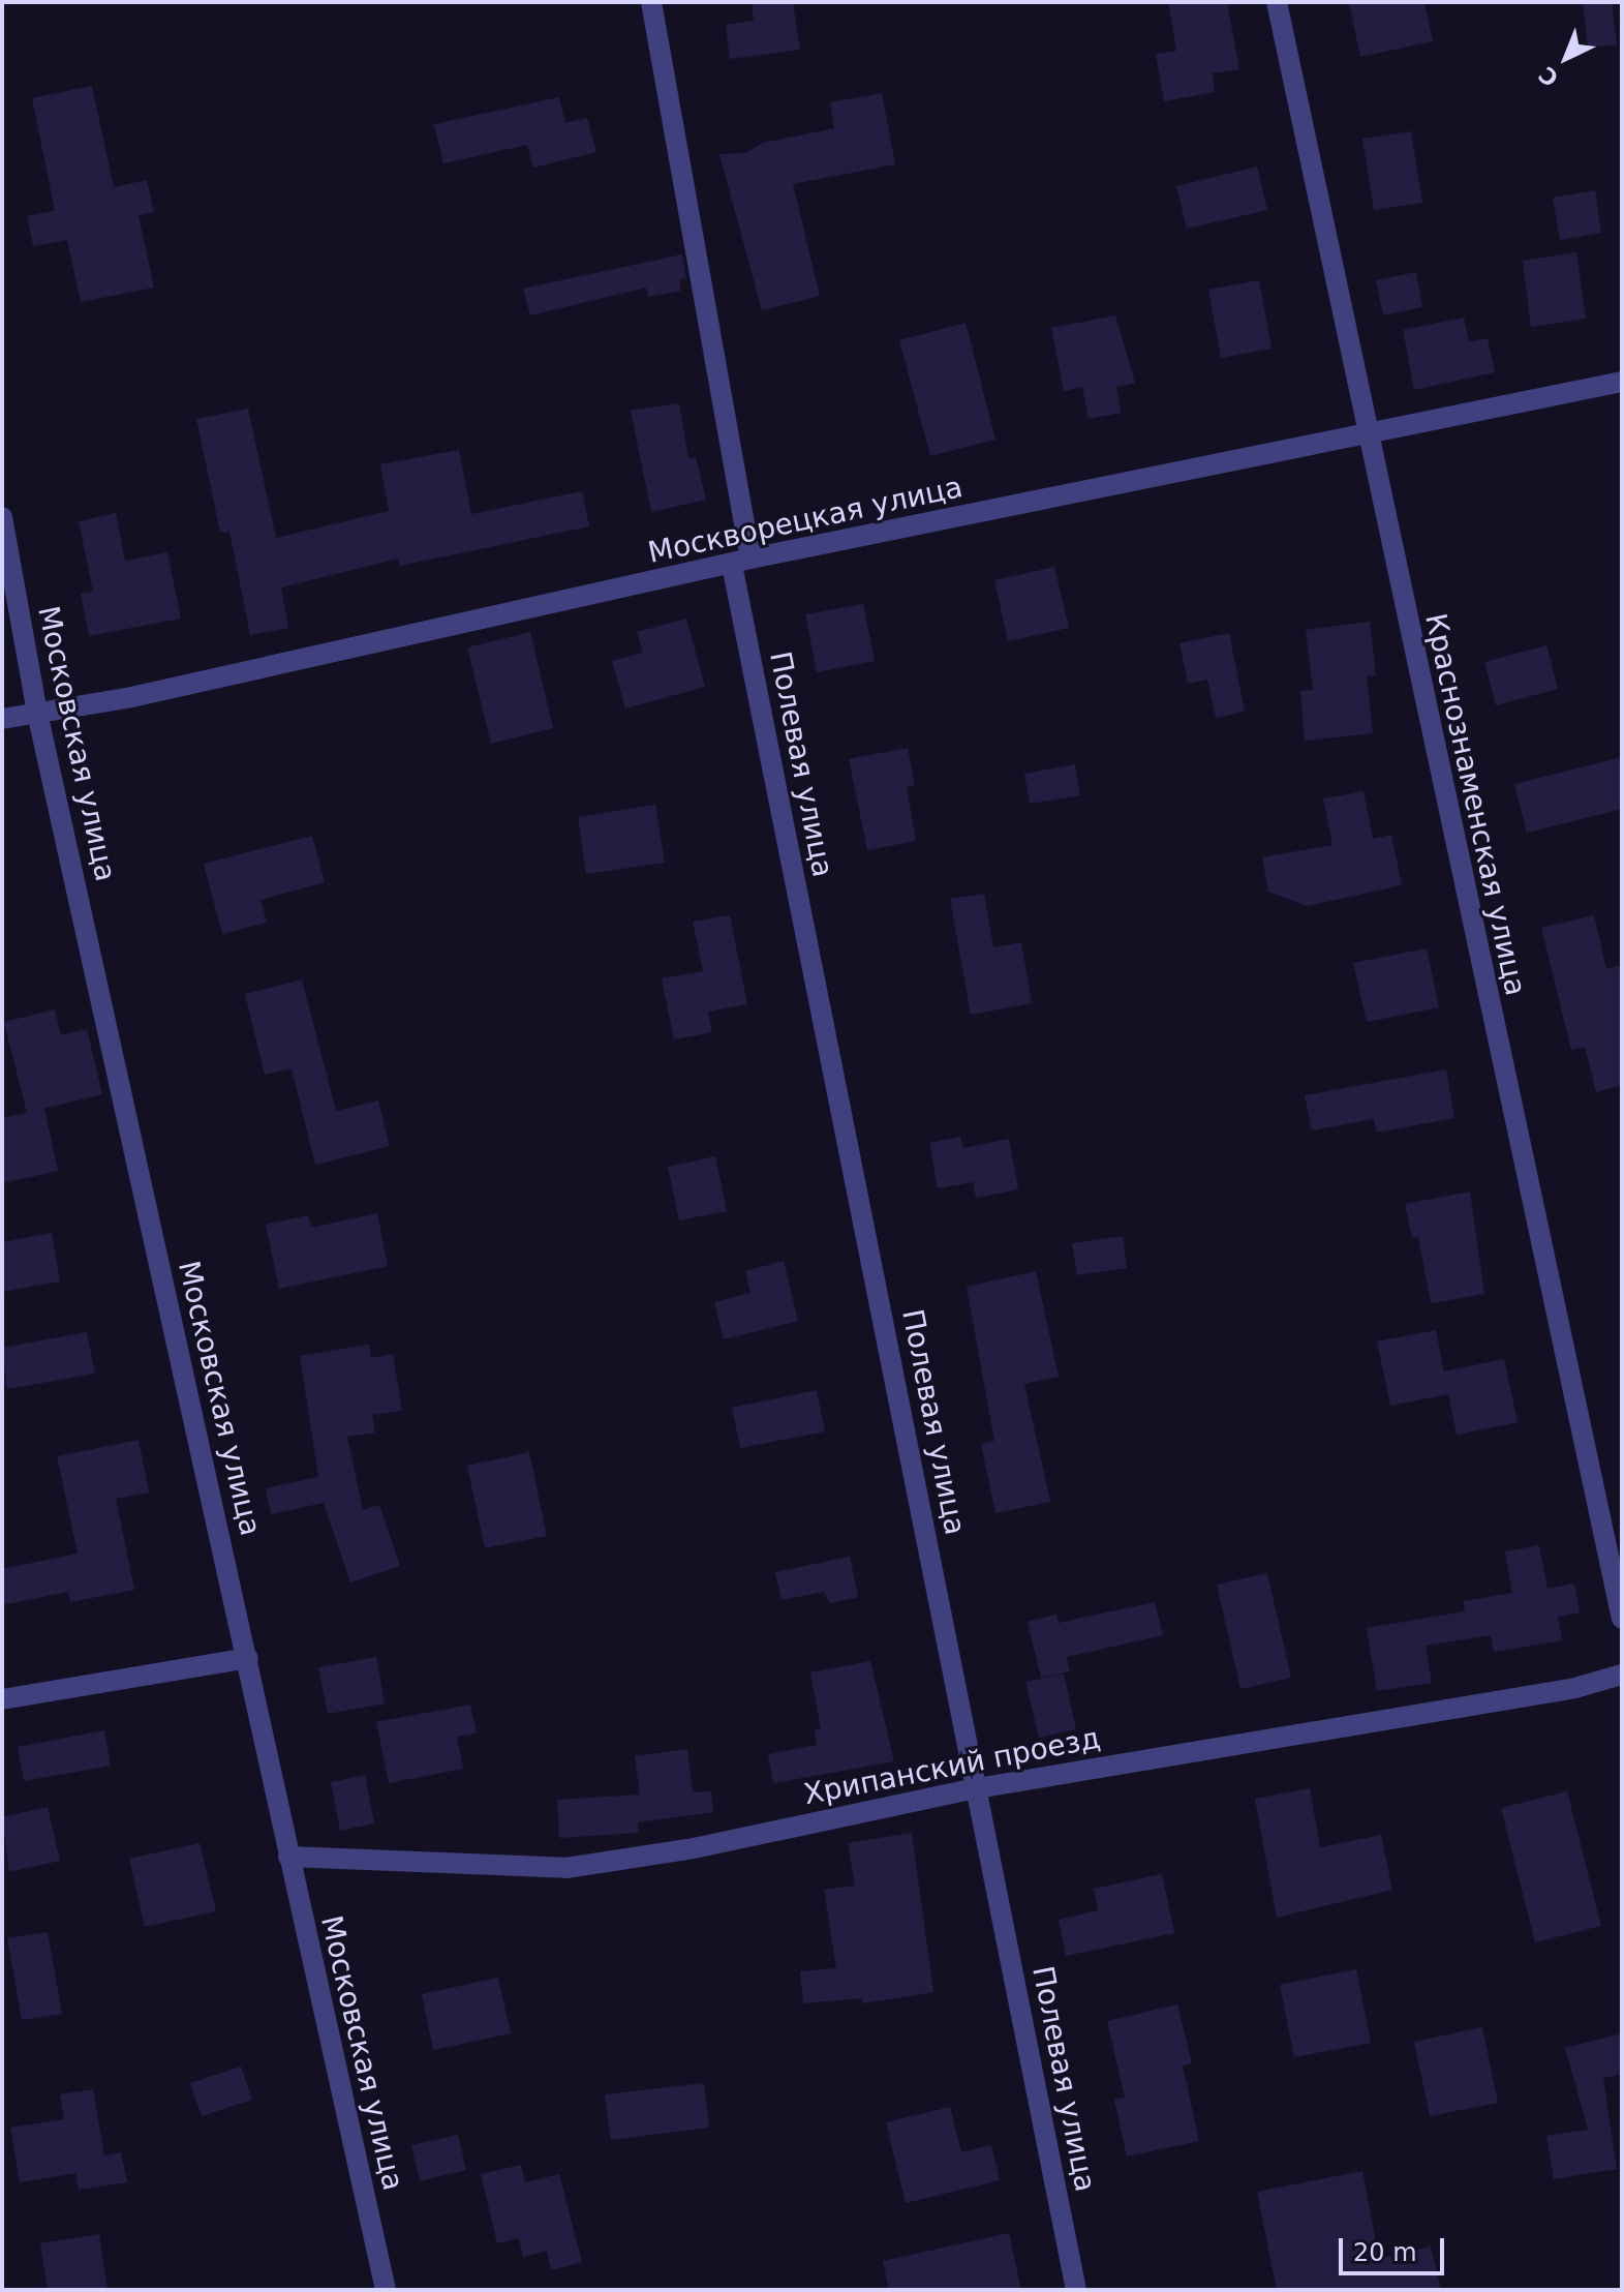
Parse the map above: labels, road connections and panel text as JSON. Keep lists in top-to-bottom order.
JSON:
{
  "streets": {
    "street": [
      "Москворецкая улица",
      "Московская улица",
      "Полевая улица",
      "Краснознаменская улица",
      "Хрипанский проезд"
    ]
  },
  "crossings": [
    ["Москворецкая улица", "Московская улица"],
    ["Москворецкая улица", "Полевая улица"],
    ["Москворецкая улица", "Краснознаменская улица"],
    ["Московская улица", "Хрипанский проезд"],
    ["Полевая улица", "Хрипанский проезд"]
  ],
  "scale_bar": "20 m",
  "north": "bottom left"
}
